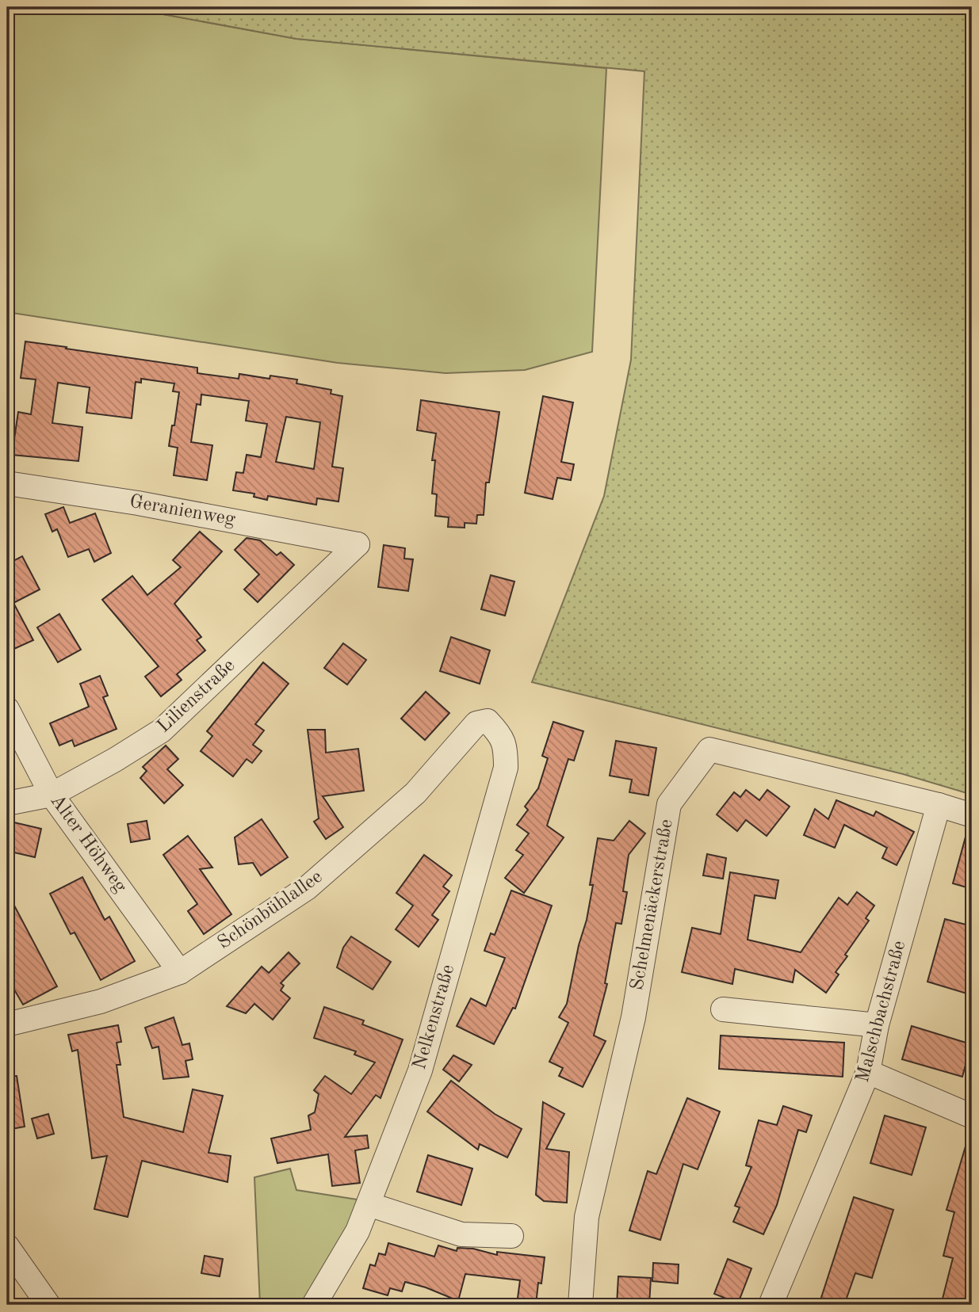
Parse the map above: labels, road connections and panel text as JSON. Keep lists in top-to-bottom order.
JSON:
{
  "streets": {
    "street": [
      "Geranienweg",
      "Lilienstraße",
      "Alter Höhweg",
      "Schelmenäckerstraße",
      "Schönbühlallee",
      "Malschbachstraße",
      "Nelkenstraße"
    ]
  },
  "crossings": [
    ["Geranienweg", "Lilienstraße"],
    ["Lilienstraße", "Alter Höhweg"],
    ["Alter Höhweg", "Schönbühlallee"],
    ["Schelmenäckerstraße", "Malschbachstraße"],
    ["Schönbühlallee", "Nelkenstraße"]
  ]
}
